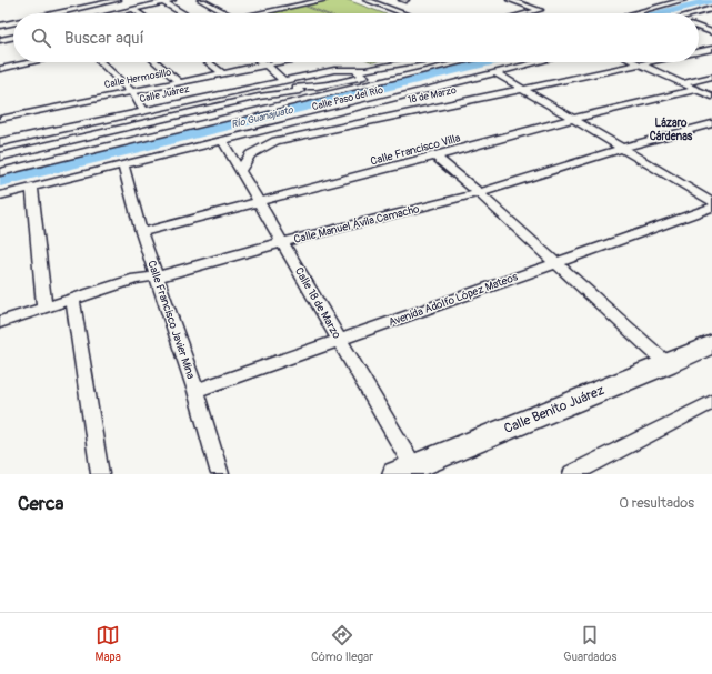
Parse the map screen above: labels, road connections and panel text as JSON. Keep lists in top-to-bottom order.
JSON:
{
  "streets": {
    "street": [
      "Calle Hermosillo",
      "Calle Juárez",
      "18 de Marzo",
      "Calle Paso del Río",
      "Calle Francisco Villa",
      "Calle Manuel Ávila Camacho",
      "Avenida Adolfo López Mateos",
      "Calle 18 de Marzo",
      "Calle Francisco Javier Mina",
      "Calle Benito Juárez"
    ]
  },
  "crossings": [
    ["18 de Marzo", "Calle 18 de Marzo"],
    ["Calle Paso del Río", "Calle 18 de Marzo"],
    ["Calle Paso del Río", "Calle Francisco Javier Mina"],
    ["Calle Francisco Villa", "Calle 18 de Marzo"],
    ["Calle Francisco Villa", "Calle Francisco Javier Mina"],
    ["Calle Manuel Ávila Camacho", "Calle 18 de Marzo"],
    ["Calle Manuel Ávila Camacho", "Calle Francisco Javier Mina"],
    ["Avenida Adolfo López Mateos", "Calle 18 de Marzo"],
    ["Avenida Adolfo López Mateos", "Calle Francisco Javier Mina"],
    ["Calle 18 de Marzo", "Calle Benito Juárez"]
  ],
  "districts": ["Lázaro Cárdenas"],
  "water": ["Río Guanajuato"],
  "page": {
    "search": "Buscar aquí",
    "heading": ["Cerca", "0 resultados"],
    "nav": ["Mapa", "Cómo llegar", "Guardados"]
  }
}
